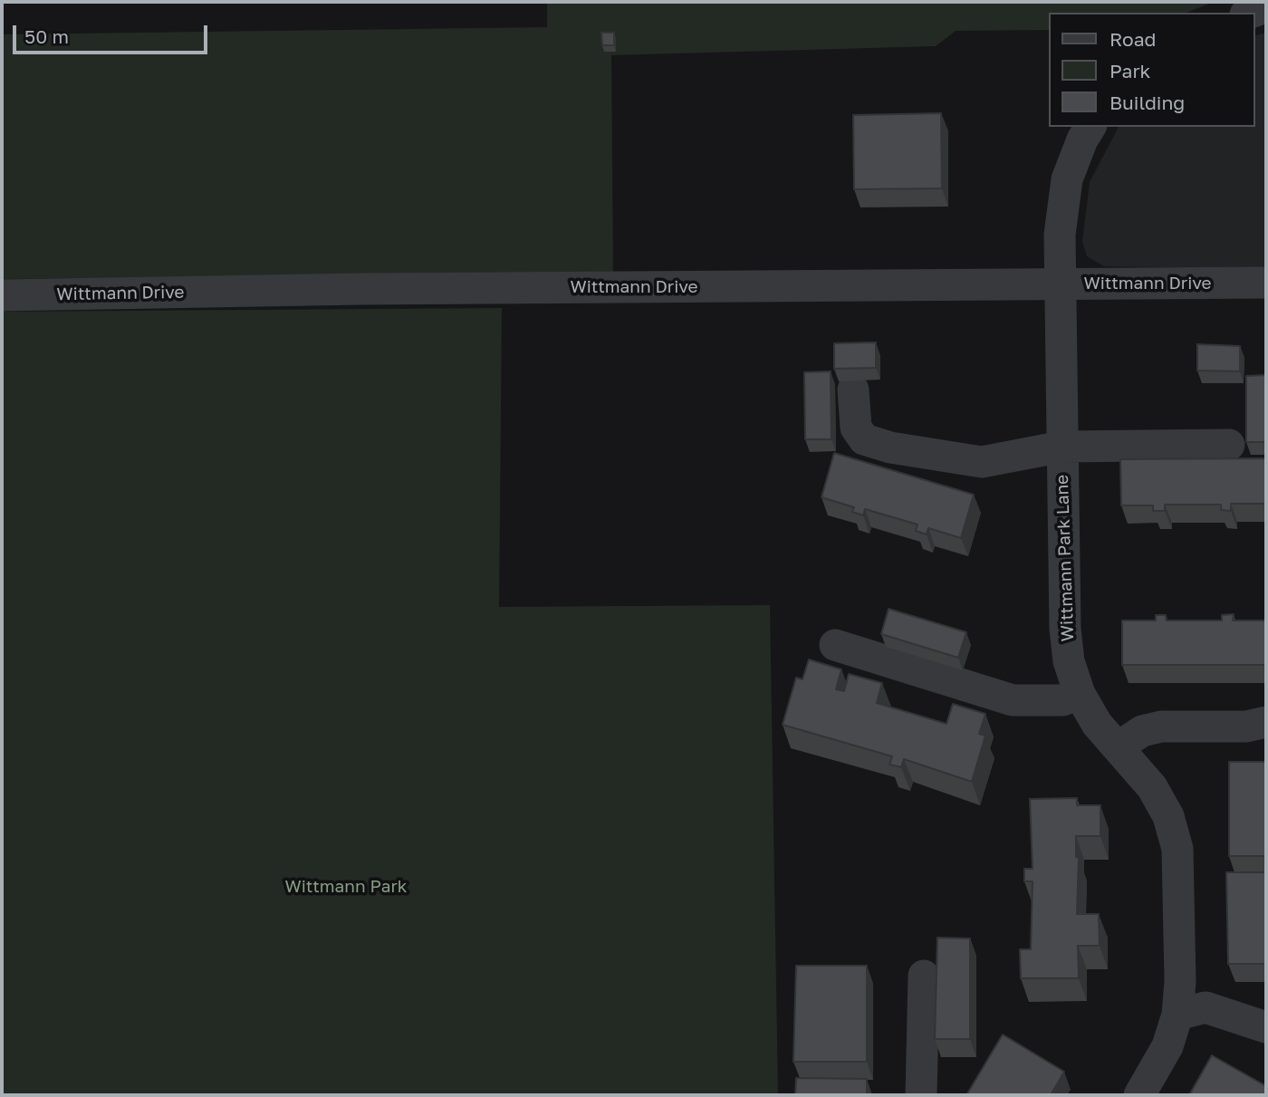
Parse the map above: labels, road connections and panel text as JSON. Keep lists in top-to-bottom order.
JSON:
{
  "streets": {
    "street": ["Wittmann Drive", "Wittmann Park Lane"]
  },
  "crossings": [
    ["Wittmann Drive", "Wittmann Park Lane"]
  ],
  "parks": ["Wittmann Park"],
  "legend": ["Road", "Park", "Building"],
  "scale_bar": "50 m"
}
